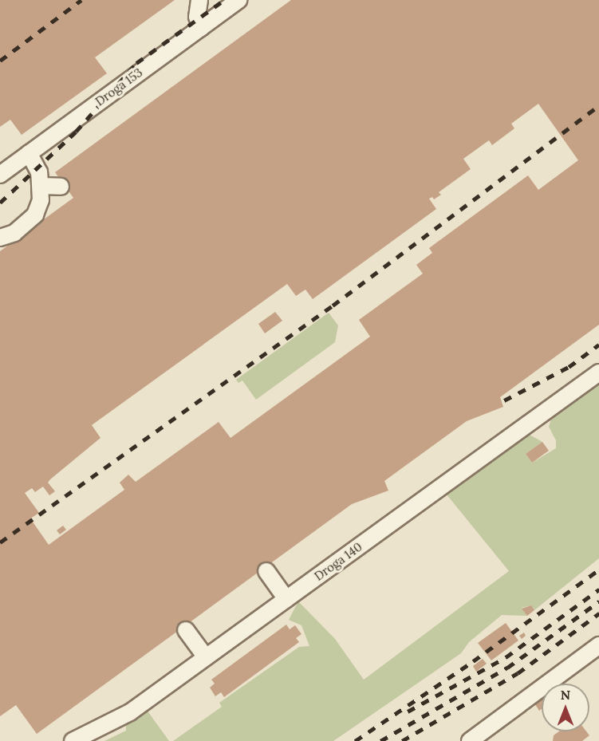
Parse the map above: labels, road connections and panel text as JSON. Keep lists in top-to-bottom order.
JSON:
{
  "streets": {
    "lane": ["Droga 153", "Droga 140"]
  },
  "north": "top"
}
